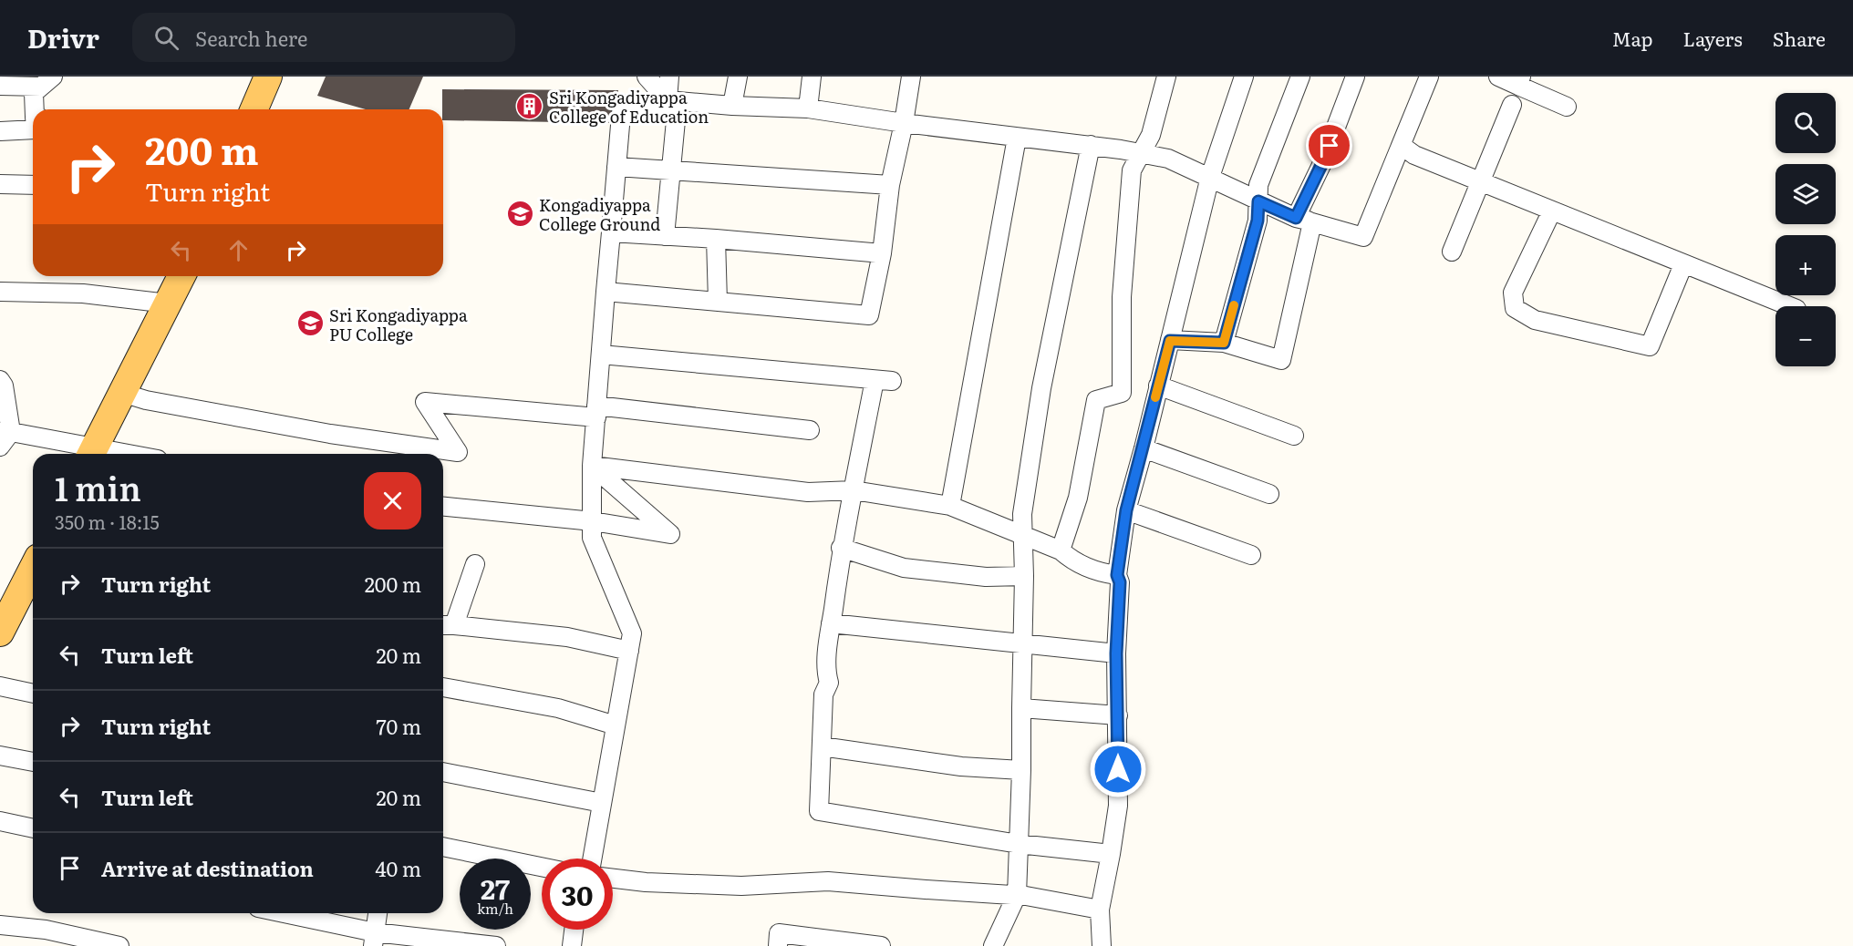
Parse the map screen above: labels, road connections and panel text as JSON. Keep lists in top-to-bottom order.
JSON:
{
  "places": {
    "building": ["Sri Kongadiyappa College of Education"],
    "school or university": ["Kongadiyappa College Ground", "Sri Kongadiyappa PU College"]
  },
  "page": {
    "header": "Drivr",
    "search": "Search here",
    "nav": ["Map", "Layers", "Share"],
    "map_buttons": ["+", "−"],
    "turn": ["200 m", "Turn right"],
    "heading": ["1 min", "350 m · 18:15"],
    "list": [
      {
        "name": "Turn right",
        "value": "200 m"
      },
      {
        "name": "Turn left",
        "value": "20 m"
      },
      {
        "name": "Turn right",
        "value": "70 m"
      },
      {
        "name": "Turn left",
        "value": "20 m"
      },
      {
        "name": "Arrive at destination",
        "value": "40 m"
      }
    ],
    "speed": "27 km/h",
    "limit": "30"
  }
}
